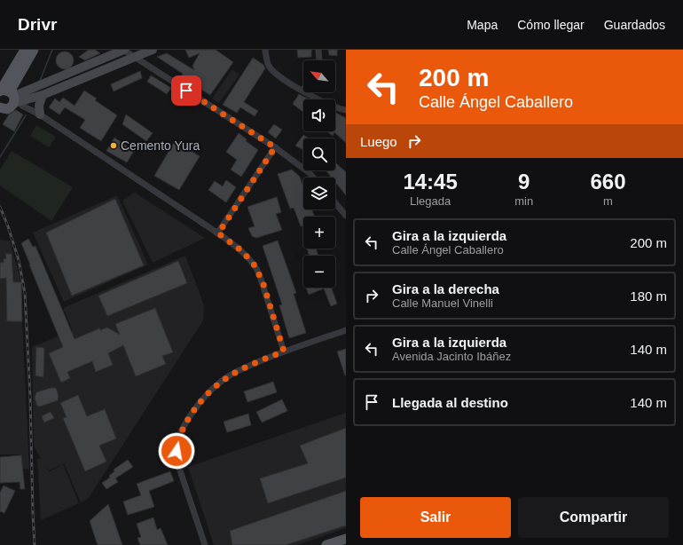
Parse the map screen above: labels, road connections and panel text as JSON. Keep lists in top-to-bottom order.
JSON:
{
  "places": ["Cemento Yura"],
  "north": "top left",
  "page": {
    "header": "Drivr",
    "nav": ["Mapa", "Cómo llegar", "Guardados"],
    "turn": ["200 m", "Calle Ángel Caballero"],
    "map_buttons": ["+", "−"],
    "then": "Luego",
    "eta": [
      "14:45",
      "Llegada",
      "9",
      "min",
      "660",
      "m"
    ],
    "list": [
      {
        "name": "Gira a la izquierda",
        "note": "Calle Ángel Caballero",
        "value": "200 m"
      },
      {
        "name": "Gira a la derecha",
        "note": "Calle Manuel Vinelli",
        "value": "180 m"
      },
      {
        "name": "Gira a la izquierda",
        "note": "Avenida Jacinto Ibáñez",
        "value": "140 m"
      },
      {
        "name": "Llegada al destino",
        "value": "140 m"
      }
    ],
    "buttons": ["Salir", "Compartir"]
  }
}
